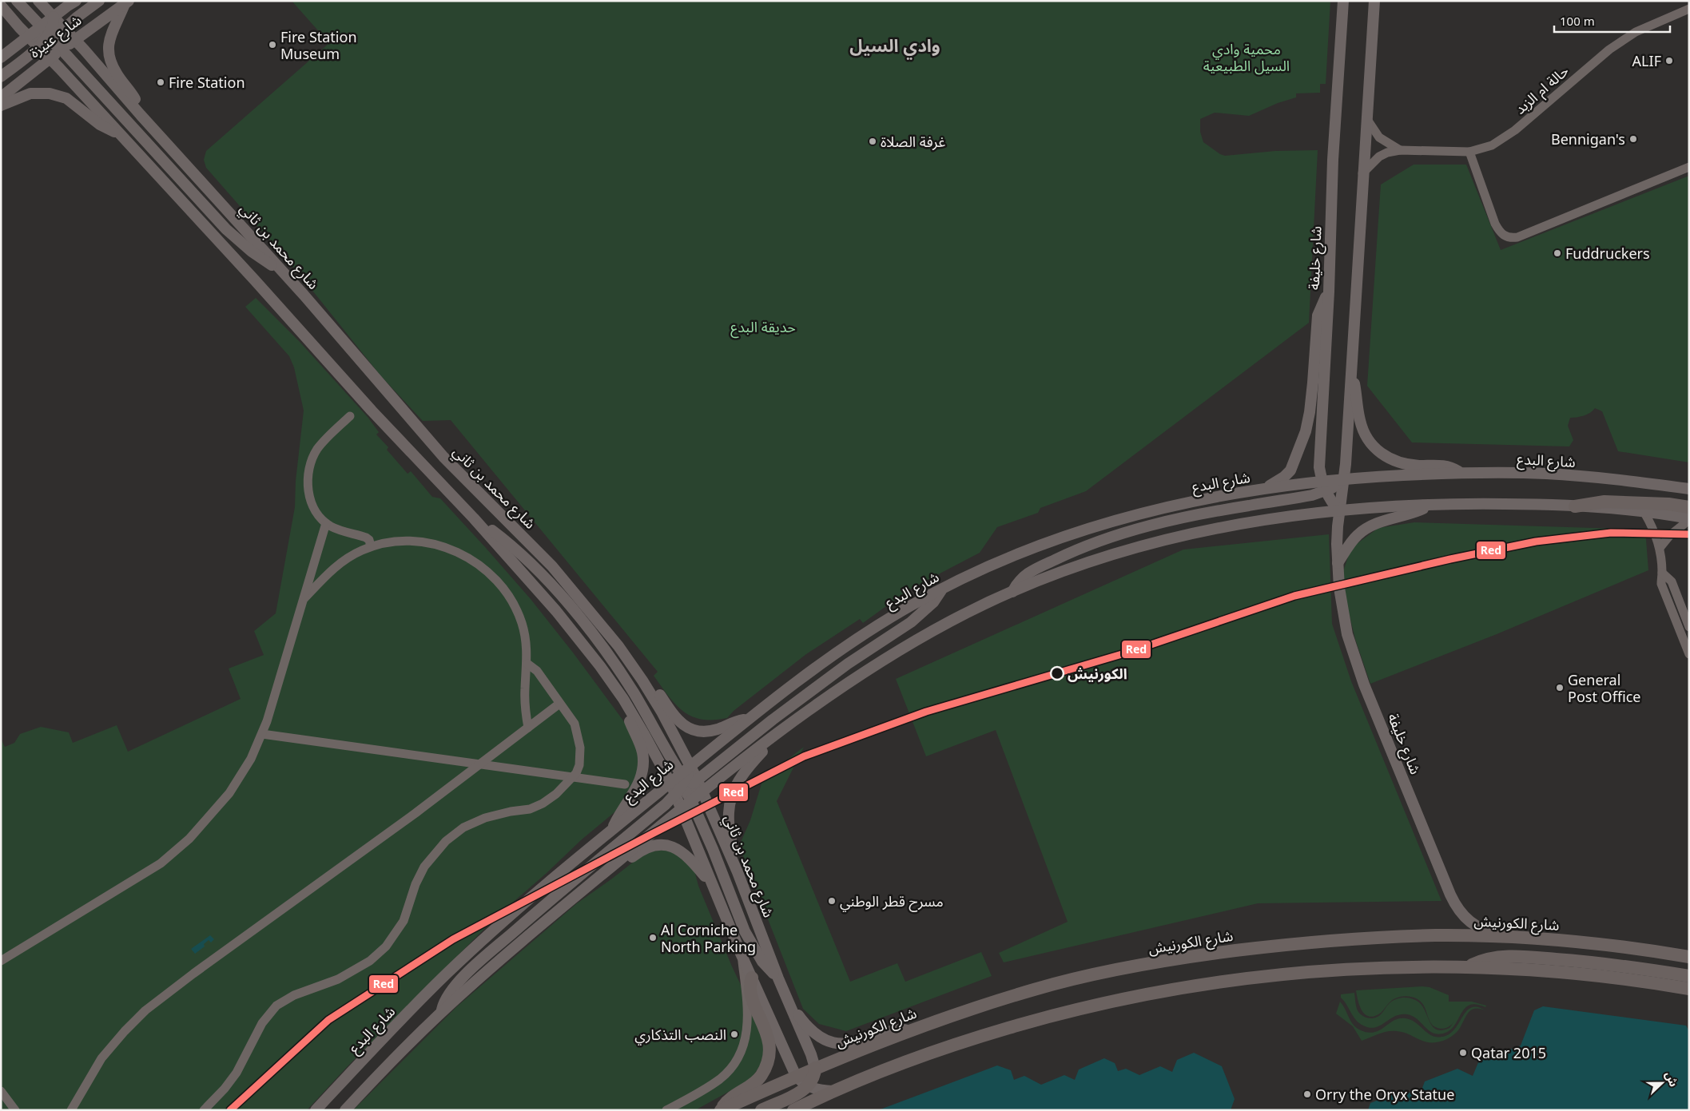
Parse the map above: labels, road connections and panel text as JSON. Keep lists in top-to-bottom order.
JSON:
{
  "streets": {
    "highway": ["شارع الكورنيش"],
    "main road": [
      "شارع عنيزة",
      "شارع محمد بن ثاني",
      "شارع خليفة",
      "شارع البدع"
    ],
    "street": ["حالة ام الزبد"]
  },
  "crossings": [
    ["شارع عنيزة", "شارع محمد بن ثاني"],
    ["حالة ام الزبد", "شارع خليفة"],
    ["شارع محمد بن ثاني", "شارع البدع"],
    ["شارع محمد بن ثاني", "شارع الكورنيش"],
    ["شارع خليفة", "شارع البدع"],
    ["شارع خليفة", "شارع الكورنيش"]
  ],
  "districts": ["وادي السيل"],
  "parks": ["محمية وادي السيل الطبيعية", "حديقة البدع"],
  "places": [
    "Fire Station Museum",
    "ALIF",
    "Fire Station",
    "Bennigan's",
    "غرفة الصلاة",
    "Fuddruckers",
    "الكورنيش",
    "General Post Office",
    "مسرح قطر الوطني",
    "Al Corniche North Parking",
    "النصب التذكاري",
    "Qatar 2015",
    "Orry the Oryx Statue"
  ],
  "lines": ["transit line Red"],
  "scale_bar": "100 m",
  "north": "right"
}
